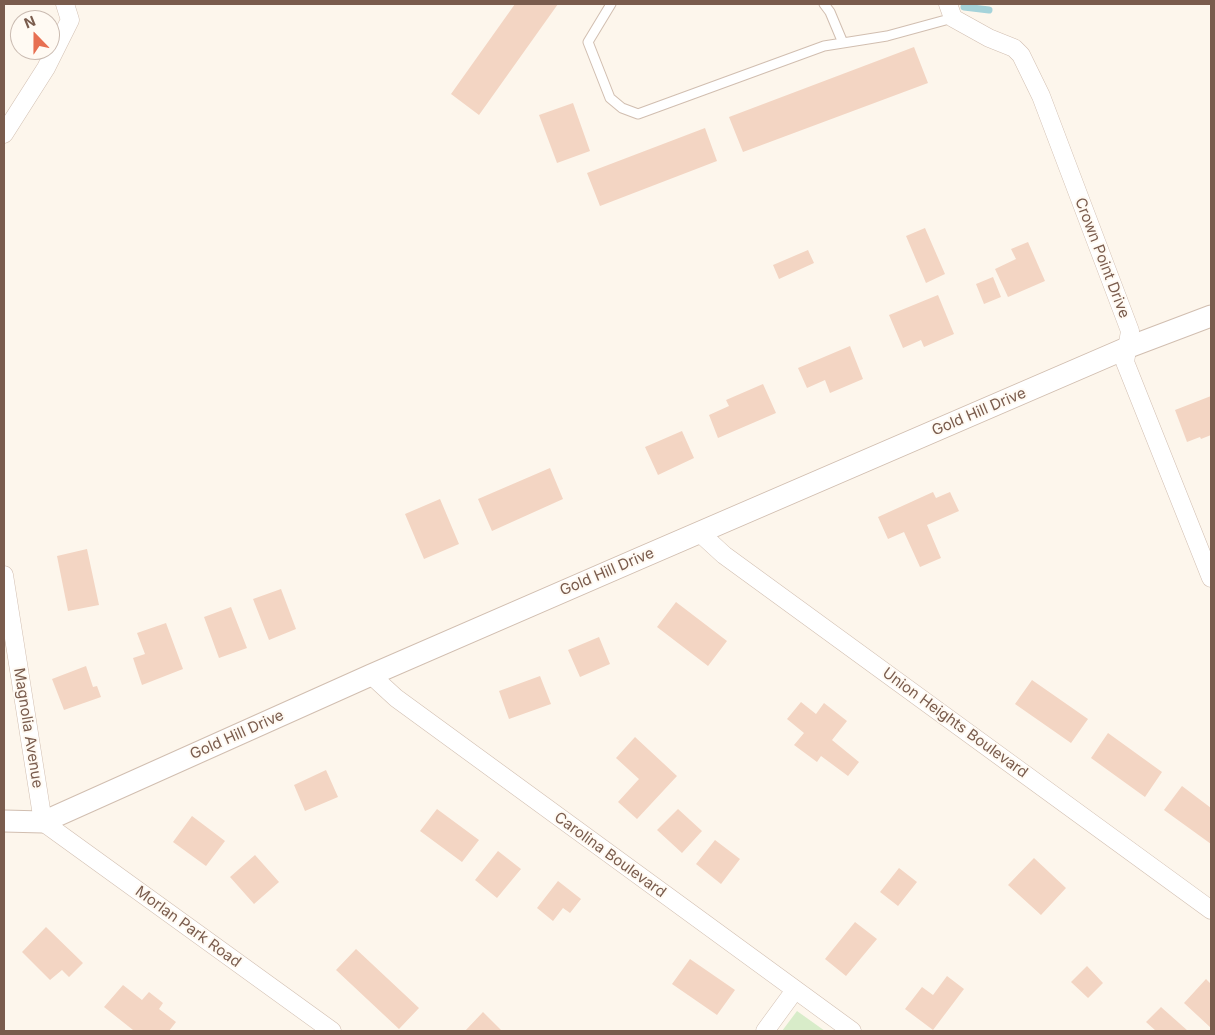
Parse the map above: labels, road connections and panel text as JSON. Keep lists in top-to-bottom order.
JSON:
{
  "streets": {
    "street": [
      "Crown Point Drive",
      "Gold Hill Drive",
      "Union Heights Boulevard",
      "Magnolia Avenue",
      "Carolina Boulevard",
      "Morlan Park Road"
    ]
  },
  "crossings": [
    ["Crown Point Drive", "Gold Hill Drive"],
    ["Gold Hill Drive", "Union Heights Boulevard"],
    ["Gold Hill Drive", "Magnolia Avenue"],
    ["Gold Hill Drive", "Carolina Boulevard"],
    ["Gold Hill Drive", "Morlan Park Road"],
    ["Magnolia Avenue", "Morlan Park Road"]
  ],
  "north": "top"
}
